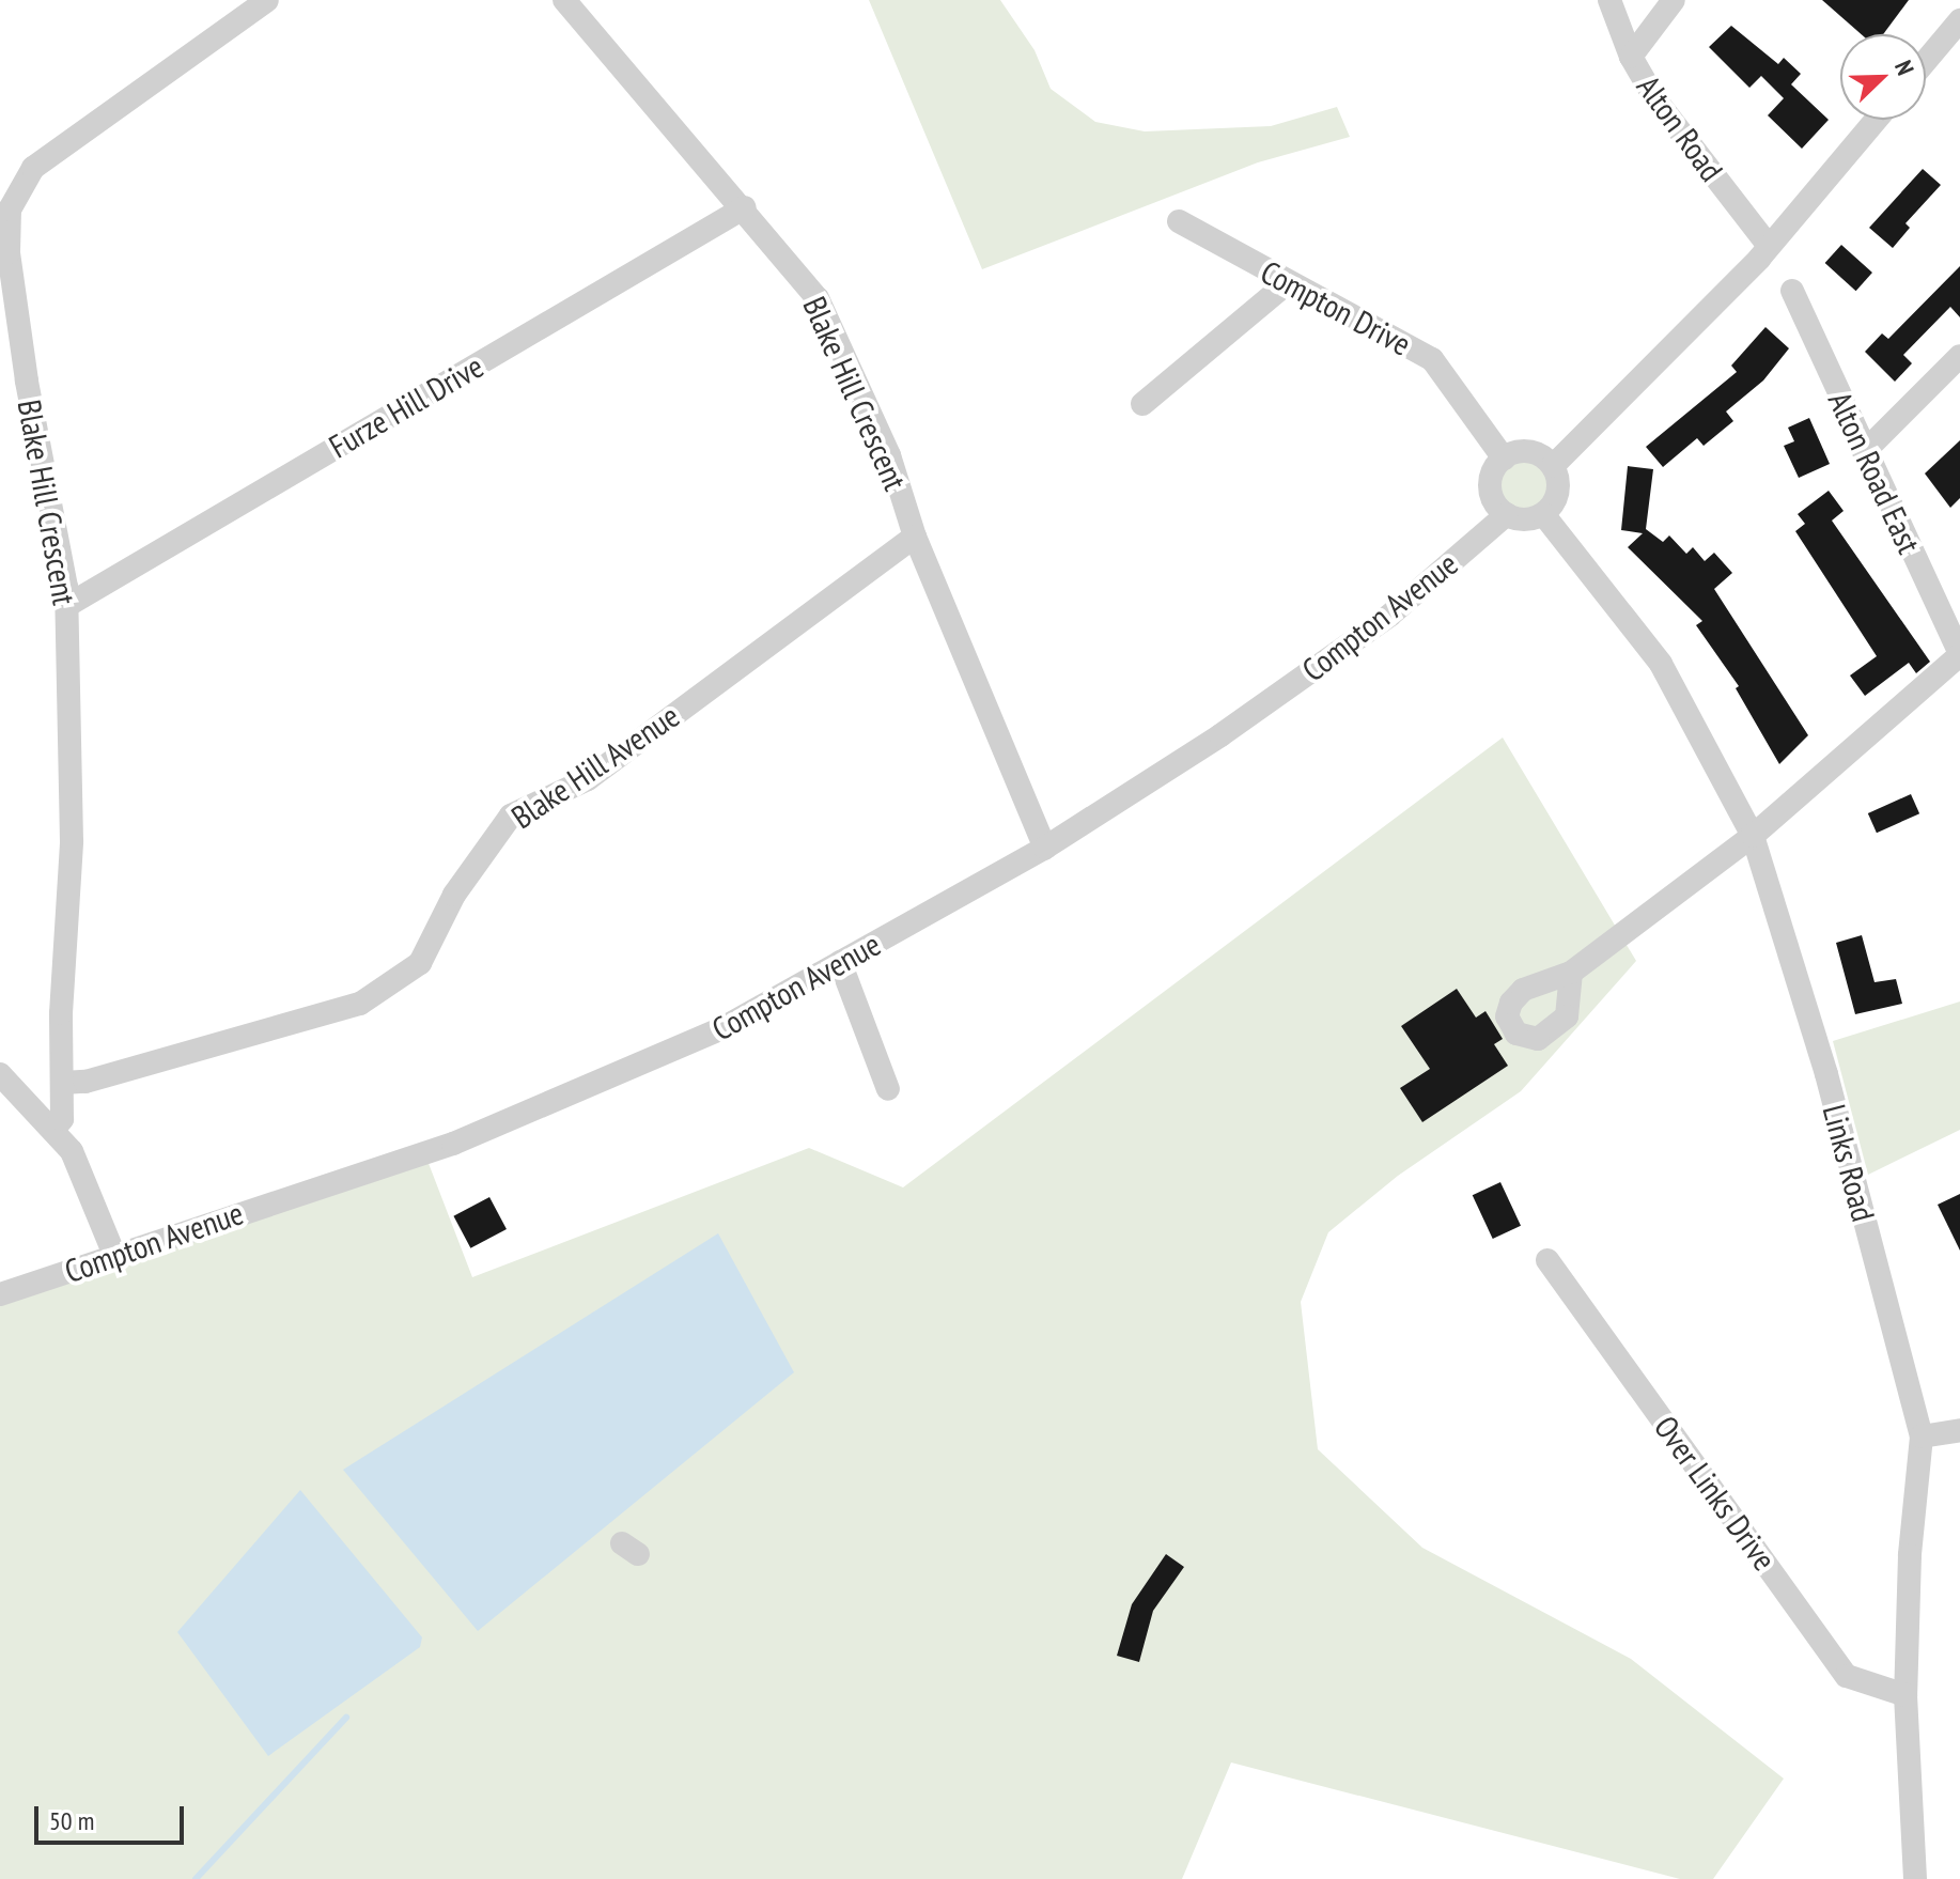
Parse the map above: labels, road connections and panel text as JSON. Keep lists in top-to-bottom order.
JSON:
{
  "streets": {
    "street": [
      "Alton Road",
      "Compton Drive",
      "Blake Hill Crescent",
      "Furze Hill Drive",
      "Alton Road East",
      "Compton Avenue",
      "Blake Hill Avenue",
      "Links Road",
      "Over Links Drive"
    ]
  },
  "crossings": [
    ["Compton Drive", "Compton Avenue"],
    ["Compton Drive", "Links Road"],
    ["Blake Hill Crescent", "Furze Hill Drive"],
    ["Blake Hill Crescent", "Compton Avenue"],
    ["Blake Hill Crescent", "Blake Hill Avenue"],
    ["Compton Avenue", "Links Road"],
    ["Links Road", "Over Links Drive"]
  ],
  "scale_bar": "50 m",
  "north": "top right"
}
